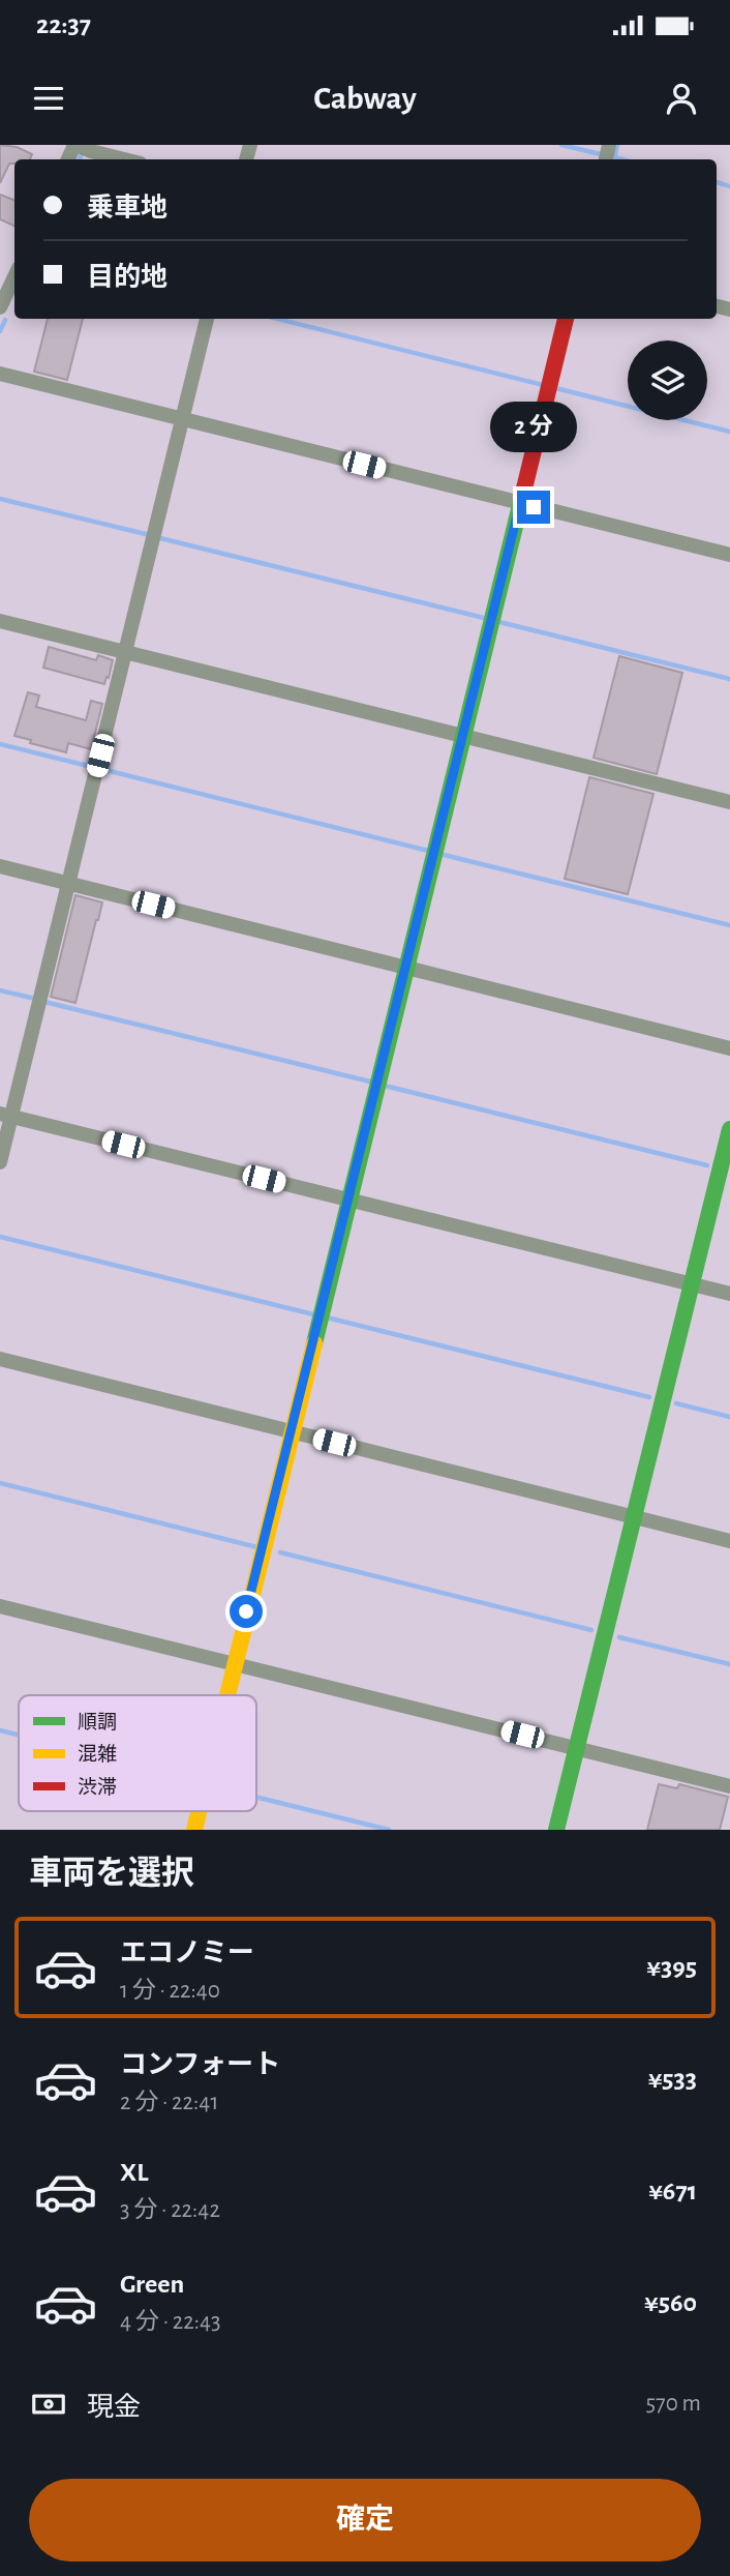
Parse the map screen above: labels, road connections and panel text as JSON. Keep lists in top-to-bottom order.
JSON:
{
  "legend": ["順調", "混雑", "渋滞"],
  "page": {
    "status": "22:37",
    "header": "Cabway",
    "banner": ["乗車地", "目的地"],
    "bubble": "2 分",
    "heading": "車両を選択",
    "list": [
      {
        "name": "エコノミー",
        "note": "1 分 · 22:40",
        "value": "¥395"
      },
      {
        "name": "コンフォート",
        "note": "2 分 · 22:41",
        "value": "¥533"
      },
      {
        "name": "XL",
        "note": "3 分 · 22:42",
        "value": "¥671"
      },
      {
        "name": "Green",
        "note": "4 分 · 22:43",
        "value": "¥560"
      }
    ],
    "pay": ["現金", "570 m"],
    "buttons": "確定"
  }
}
